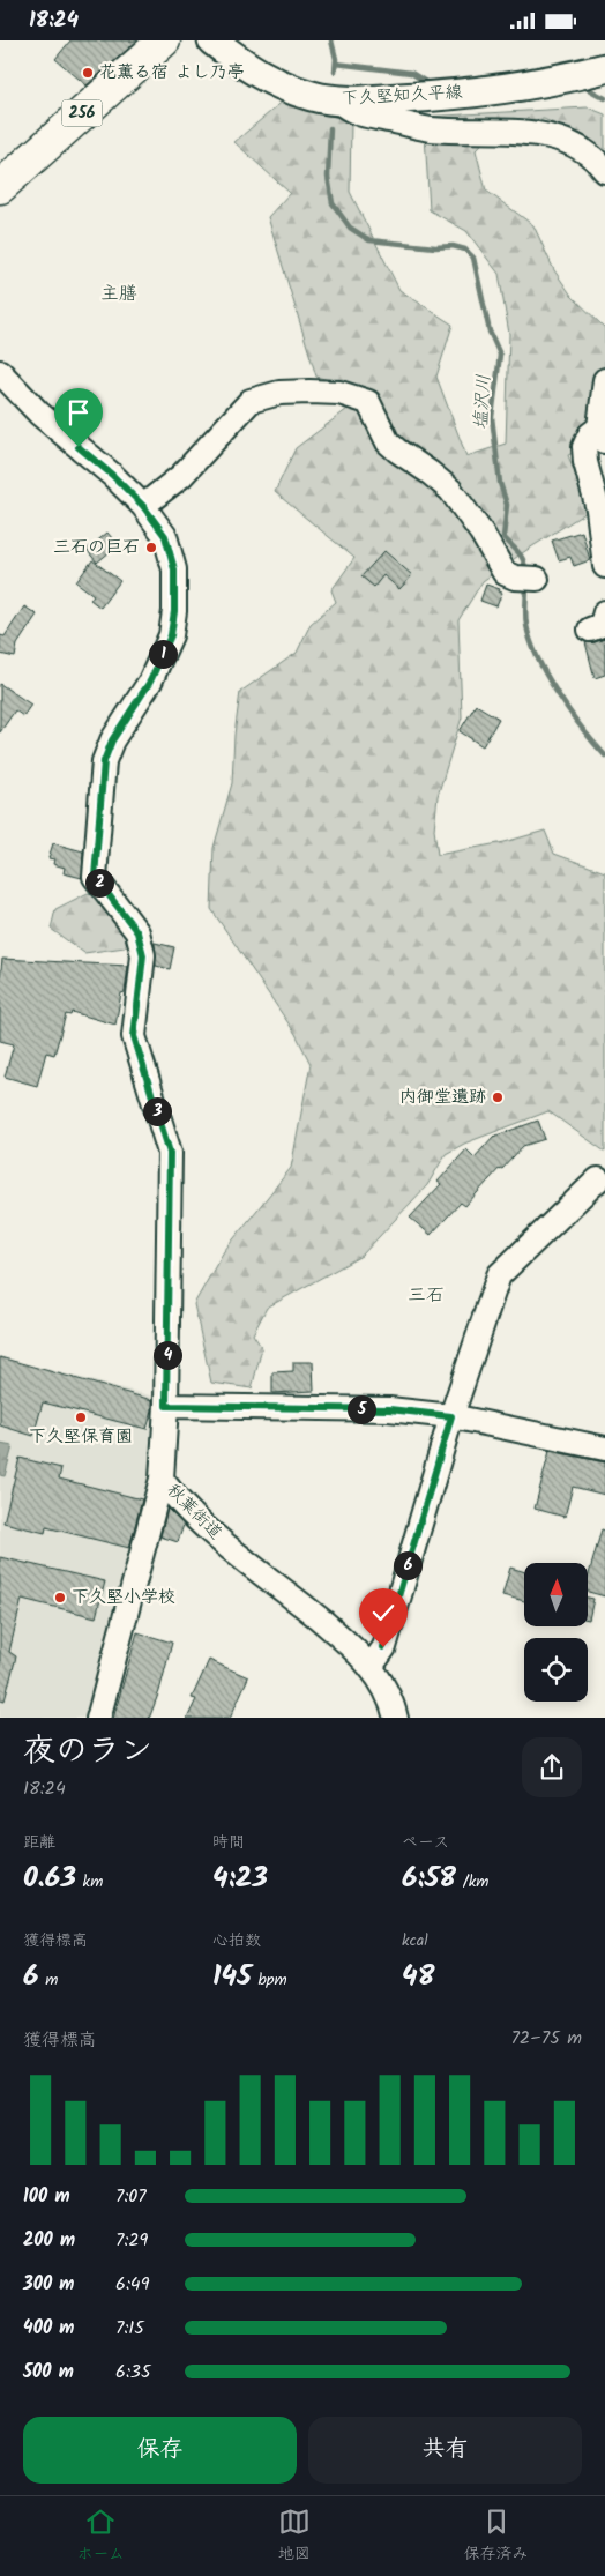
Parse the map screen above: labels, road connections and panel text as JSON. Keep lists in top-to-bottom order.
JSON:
{
  "streets": {
    "highway": ["256"],
    "main road": ["下久堅知久平線"],
    "street": ["秋葉街道"]
  },
  "districts": ["主膳", "三石"],
  "water": ["塩沢川"],
  "places": [
    "花薫る宿 よし乃亭",
    "三石の巨石",
    "内御堂遺跡",
    "下久堅保育園",
    "下久堅小学校"
  ],
  "north": "top",
  "page": {
    "status": "18:24",
    "pins": [
      "1",
      "2",
      "3",
      "4",
      "5",
      "6"
    ],
    "heading": ["夜のラン", "18:24"],
    "stats": [
      ["距離", "0.63 km"],
      ["時間", "4:23"],
      ["ペース", "6:58 /km"],
      ["獲得標高", "6 m"],
      ["心拍数", "145 bpm"],
      ["kcal", "48"]
    ],
    "chart": ["獲得標高", "72–75 m"],
    "list": [
      {
        "name": "100 m",
        "note": "7:07"
      },
      {
        "name": "200 m",
        "note": "7:29"
      },
      {
        "name": "300 m",
        "note": "6:49"
      },
      {
        "name": "400 m",
        "note": "7:15"
      },
      {
        "name": "500 m",
        "note": "6:35"
      }
    ],
    "buttons": ["保存", "共有"],
    "tabs": ["ホーム", "地図", "保存済み"]
  }
}
